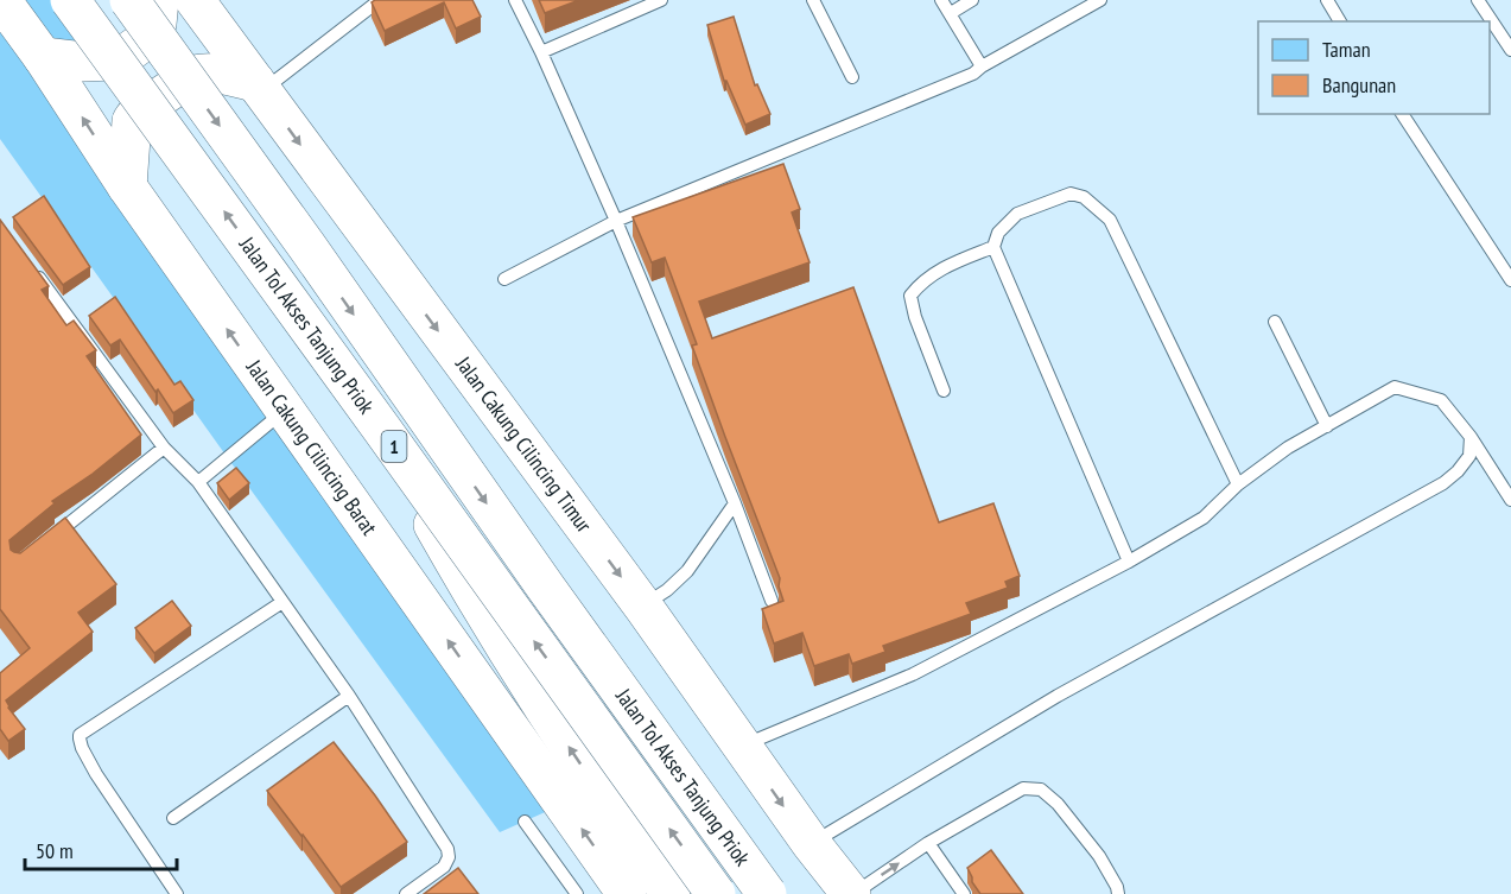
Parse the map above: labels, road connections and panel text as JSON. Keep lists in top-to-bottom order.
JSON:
{
  "streets": {
    "highway": [
      "Jalan Tol Akses Tanjung Priok",
      "1",
      "Jalan Cakung Cilincing Timur",
      "Jalan Cakung Cilincing Barat"
    ]
  },
  "legend": ["Taman", "Bangunan"],
  "scale_bar": "50 m"
}
